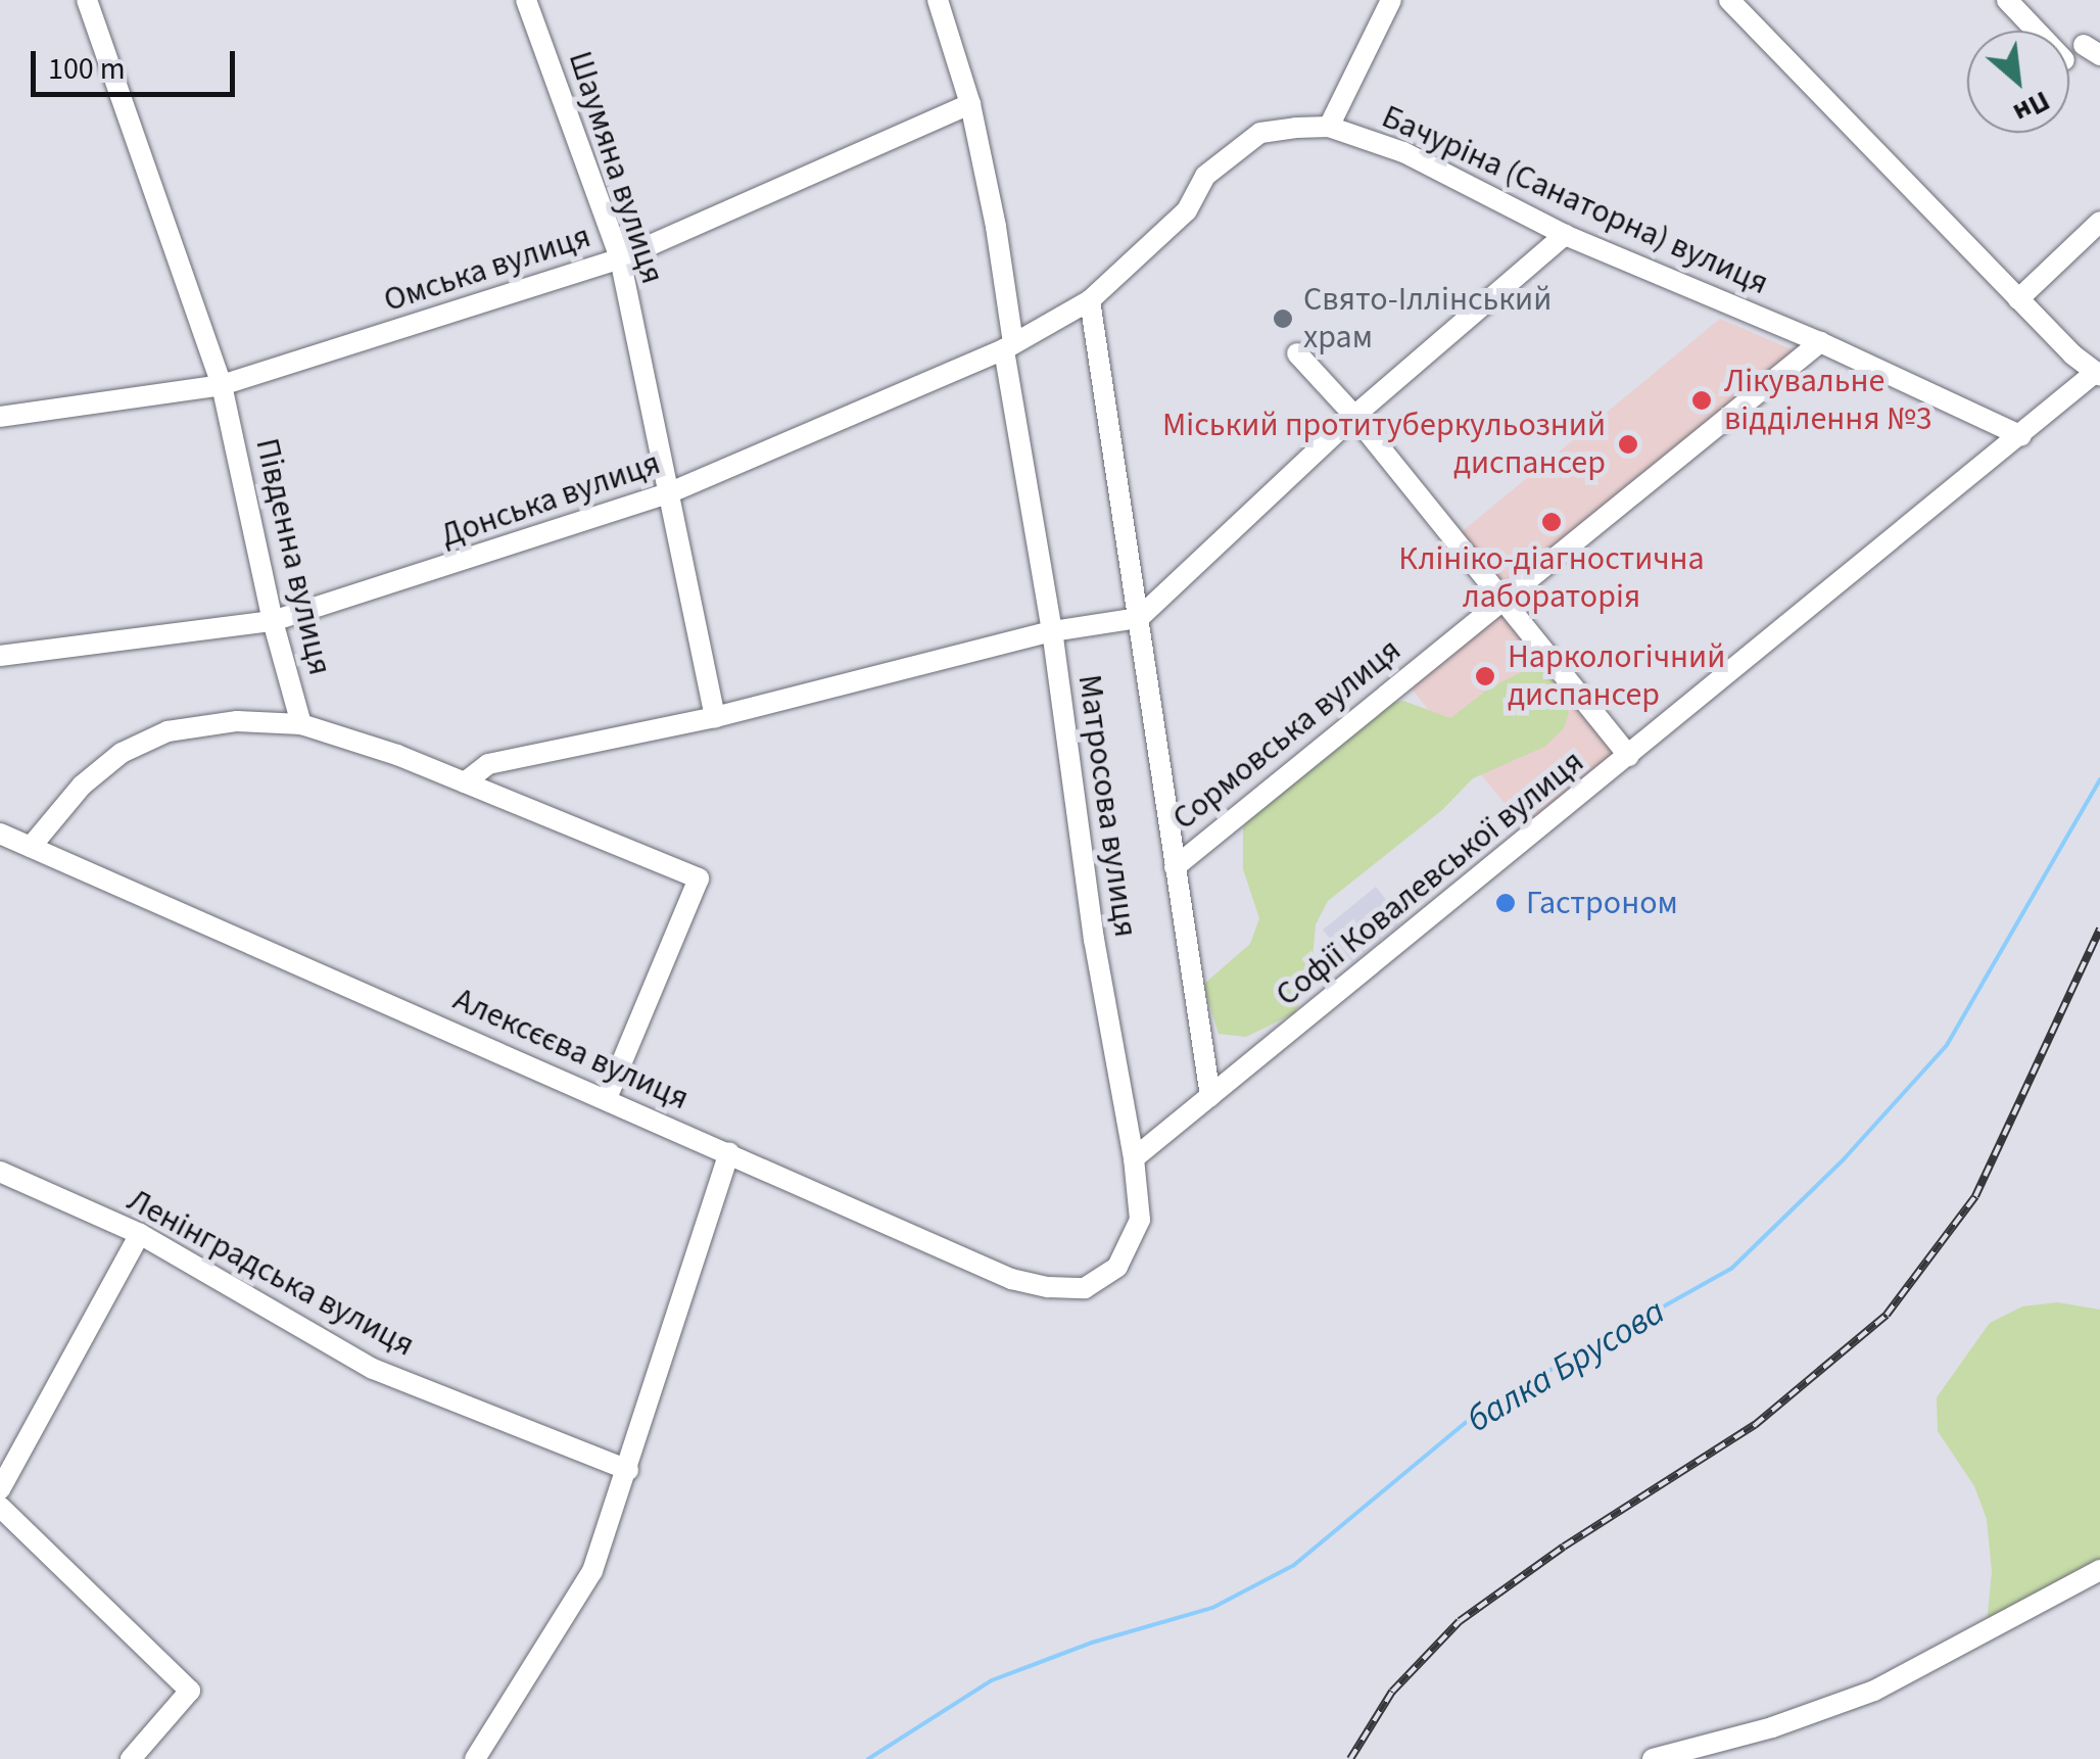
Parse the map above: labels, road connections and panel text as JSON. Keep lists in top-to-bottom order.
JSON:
{
  "streets": {
    "street": [
      "Шаумяна вулиця",
      "Бачуріна (Санаторна) вулиця",
      "Омська вулиця",
      "Донська вулиця",
      "Південна вулиця",
      "Сормовська вулиця",
      "Матросова вулиця",
      "Софії Ковалевської вулиця",
      "Алексєєва вулиця",
      "Ленінградська вулиця"
    ]
  },
  "crossings": [
    ["Шаумяна вулиця", "Омська вулиця"],
    ["Шаумяна вулиця", "Донська вулиця"],
    ["Бачуріна (Санаторна) вулиця", "Донська вулиця"],
    ["Бачуріна (Санаторна) вулиця", "Сормовська вулиця"],
    ["Бачуріна (Санаторна) вулиця", "Матросова вулиця"],
    ["Бачуріна (Санаторна) вулиця", "Софії Ковалевської вулиця"],
    ["Омська вулиця", "Південна вулиця"],
    ["Омська вулиця", "Матросова вулиця"],
    ["Донська вулиця", "Південна вулиця"],
    ["Донська вулиця", "Матросова вулиця"],
    ["Південна вулиця", "Алексєєва вулиця"],
    ["Сормовська вулиця", "Матросова вулиця"],
    ["Матросова вулиця", "Софії Ковалевської вулиця"],
    ["Матросова вулиця", "Алексєєва вулиця"]
  ],
  "water": ["балка Брусова"],
  "places": [
    "Свято-Іллінський храм",
    "Лікувальне відділення №3",
    "Міський протитуберкульозний диспансер",
    "Клініко-діагностична лабораторія",
    "Наркологічний диспансер",
    "Гастроном"
  ],
  "scale_bar": "100 m",
  "north": "bottom right"
}
